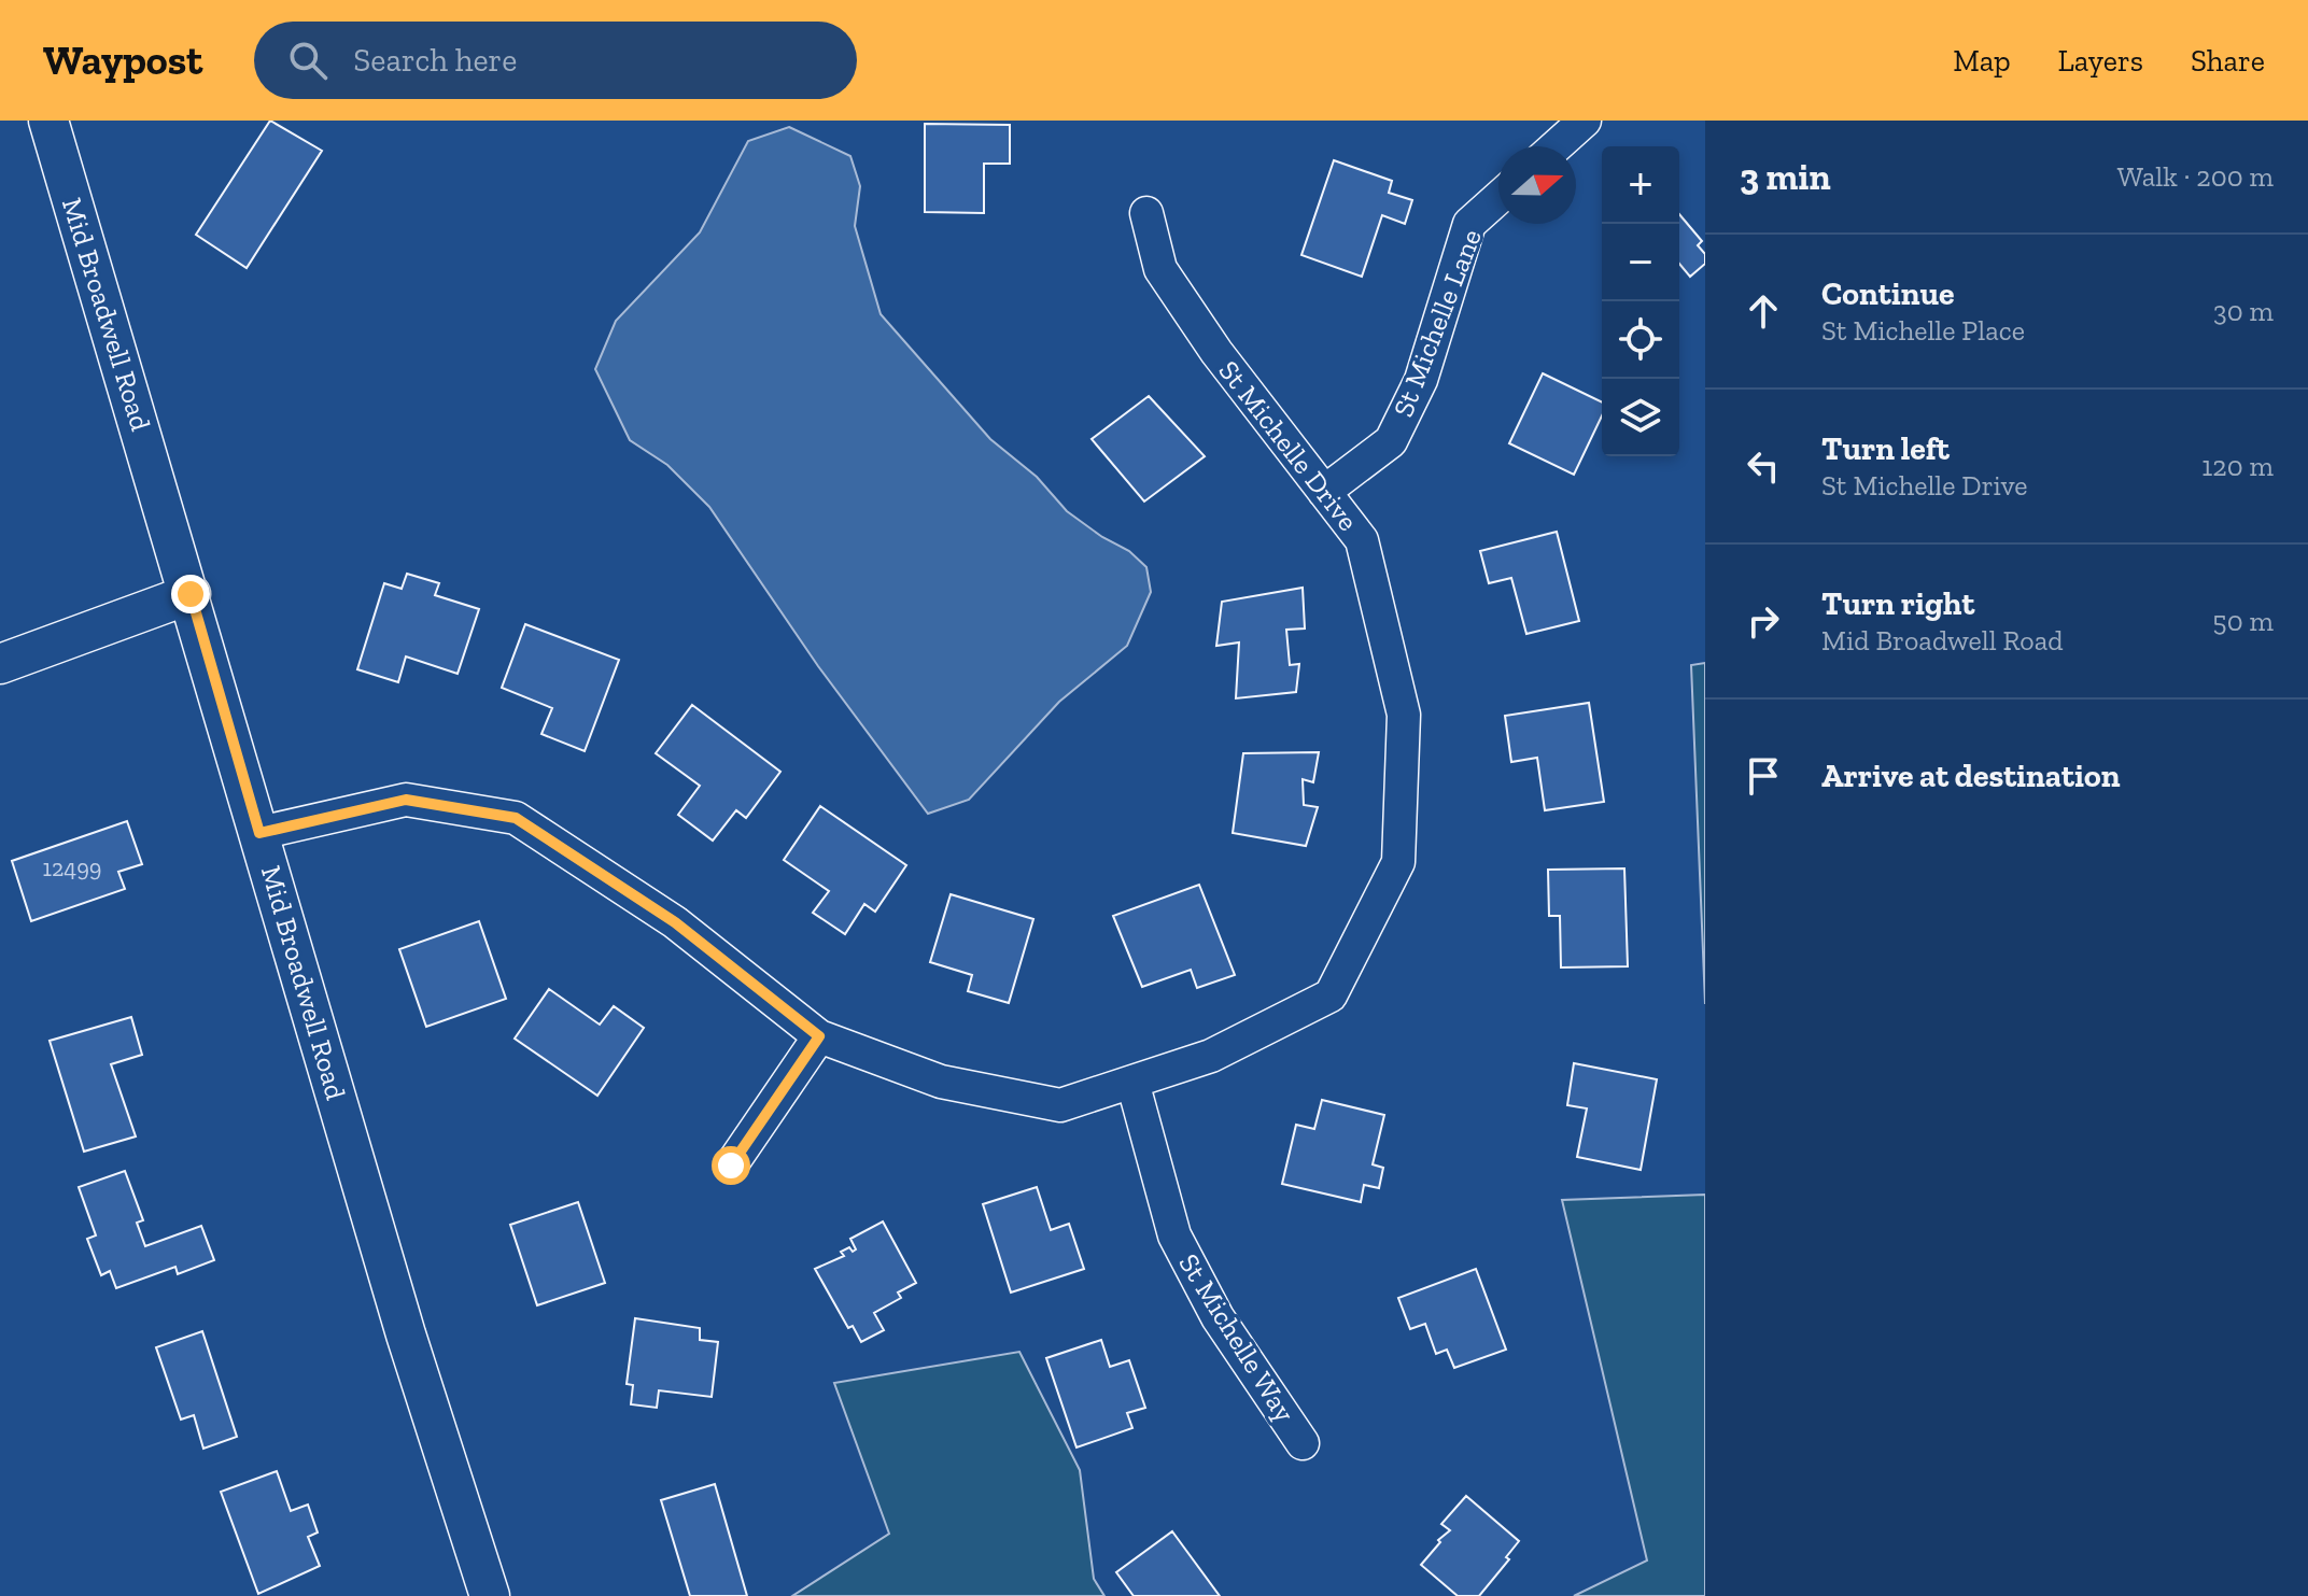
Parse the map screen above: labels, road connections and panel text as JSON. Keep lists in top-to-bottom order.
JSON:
{
  "streets": {
    "street": [
      "Mid Broadwell Road",
      "St Michelle Lane",
      "St Michelle Drive",
      "St Michelle Way"
    ]
  },
  "crossings": [
    ["Mid Broadwell Road", "St Michelle Drive"],
    ["St Michelle Lane", "St Michelle Drive"],
    ["St Michelle Drive", "St Michelle Way"]
  ],
  "house_numbers": ["12499"],
  "north": "right",
  "page": {
    "header": "Waypost",
    "search": "Search here",
    "nav": ["Map", "Layers", "Share"],
    "heading": ["3 min", "Walk · 200 m"],
    "map_buttons": ["+", "−"],
    "list": [
      ["Continue", "St Michelle Place", "30 m"],
      ["Turn left", "St Michelle Drive", "120 m"],
      ["Turn right", "Mid Broadwell Road", "50 m"],
      "Arrive at destination"
    ]
  }
}
